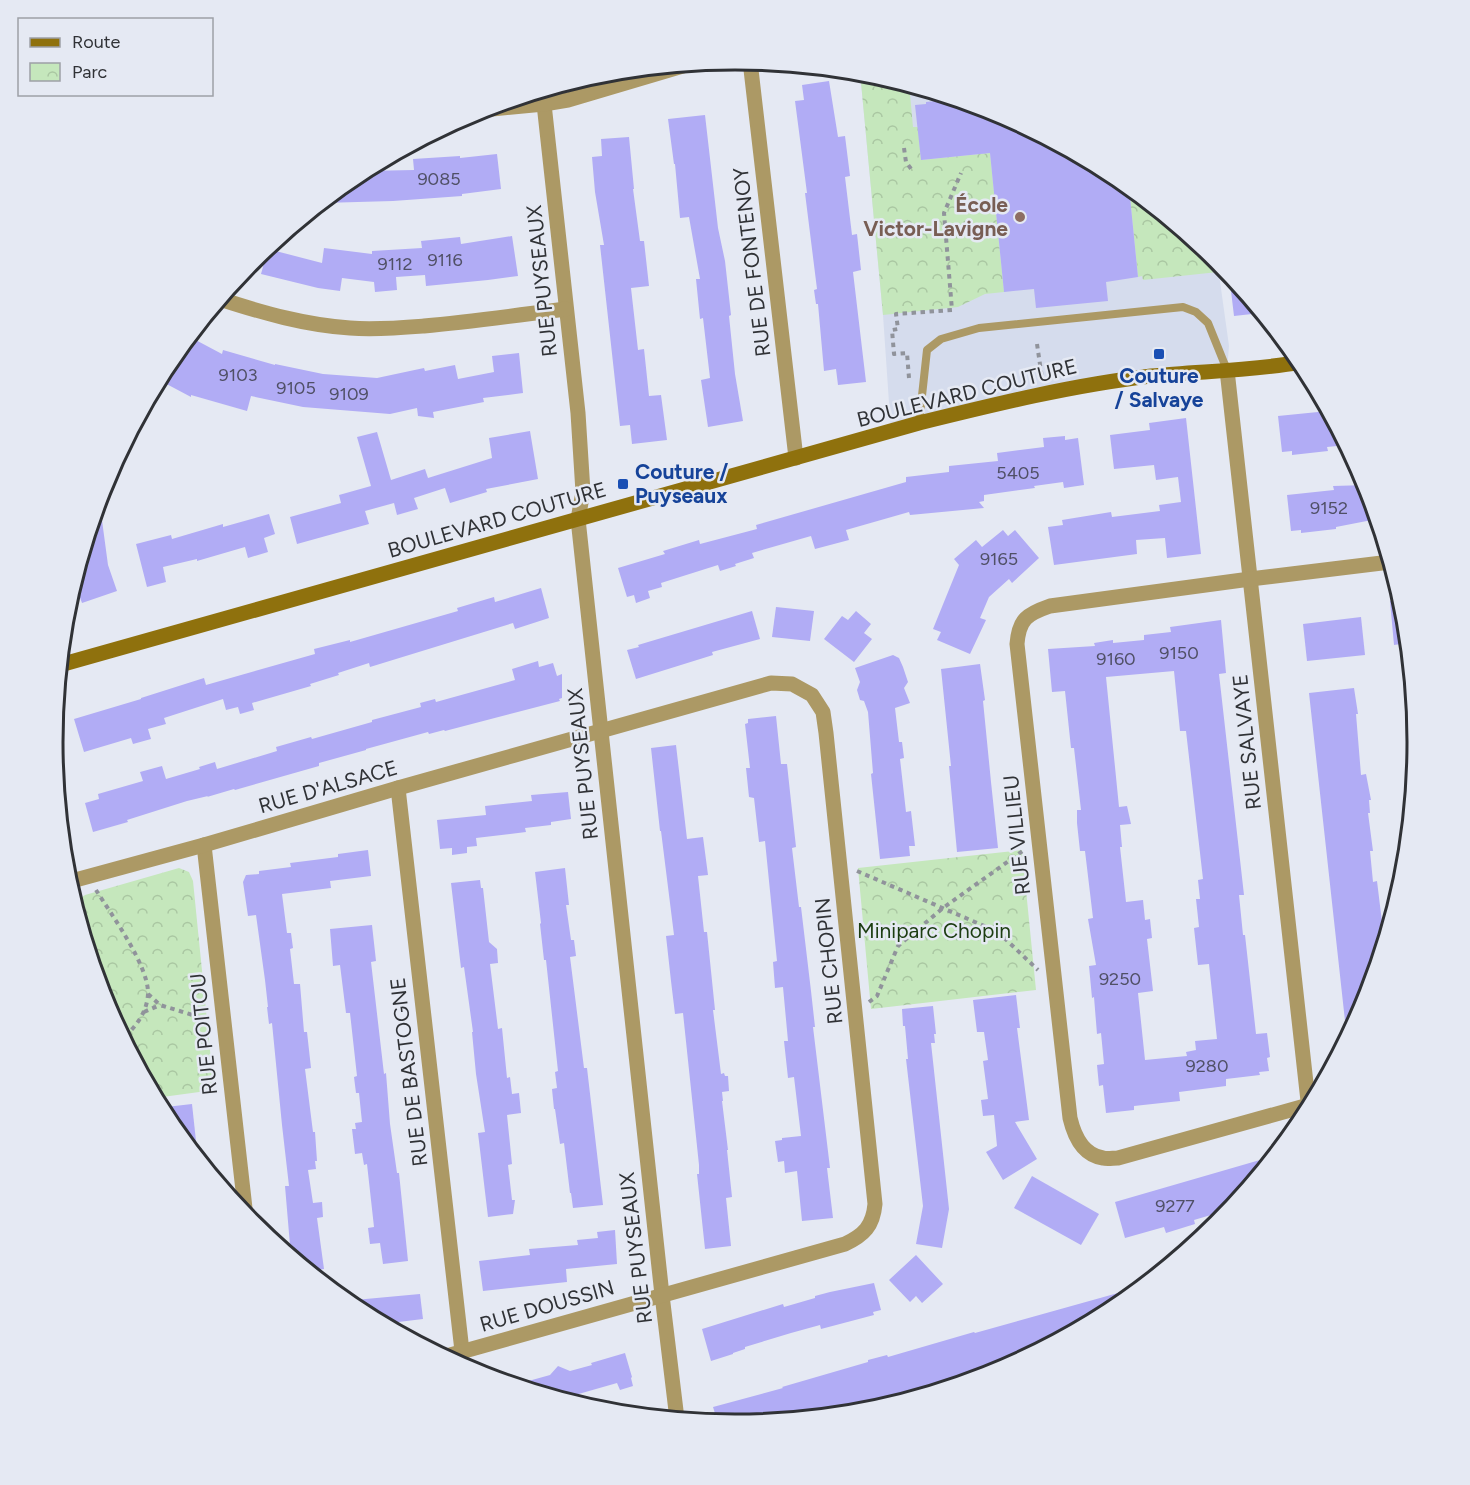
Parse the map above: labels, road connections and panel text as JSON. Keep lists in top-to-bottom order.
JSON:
{
  "streets": {
    "street": [
      "RUE DE FONTENOY",
      "RUE PUYSEAUX",
      "BOULEVARD COUTURE",
      "RUE SALVAYE",
      "RUE D'ALSACE",
      "RUE VILLIEU",
      "RUE CHOPIN",
      "RUE POITOU",
      "RUE DE BASTOGNE",
      "RUE DOUSSIN"
    ]
  },
  "crossings": [
    ["RUE DE FONTENOY", "BOULEVARD COUTURE"],
    ["RUE PUYSEAUX", "BOULEVARD COUTURE"],
    ["RUE PUYSEAUX", "RUE D'ALSACE"],
    ["RUE PUYSEAUX", "RUE CHOPIN"],
    ["RUE PUYSEAUX", "RUE DOUSSIN"],
    ["BOULEVARD COUTURE", "RUE SALVAYE"],
    ["RUE SALVAYE", "RUE VILLIEU"],
    ["RUE D'ALSACE", "RUE CHOPIN"],
    ["RUE D'ALSACE", "RUE POITOU"],
    ["RUE D'ALSACE", "RUE DE BASTOGNE"],
    ["RUE CHOPIN", "RUE DOUSSIN"],
    ["RUE DE BASTOGNE", "RUE DOUSSIN"]
  ],
  "parks": ["Miniparc Chopin"],
  "places": {
    "other": ["École Victor-Lavigne"],
    "transit": ["Couture / Salvaye", "Couture / Puyseaux"]
  },
  "house_numbers": [
    "9085",
    "9116",
    "9112",
    "9103",
    "9105",
    "9109",
    "5405",
    "9152",
    "9165",
    "9150",
    "9160",
    "9250",
    "9280",
    "9277"
  ],
  "legend": ["Route", "Parc"]
}
